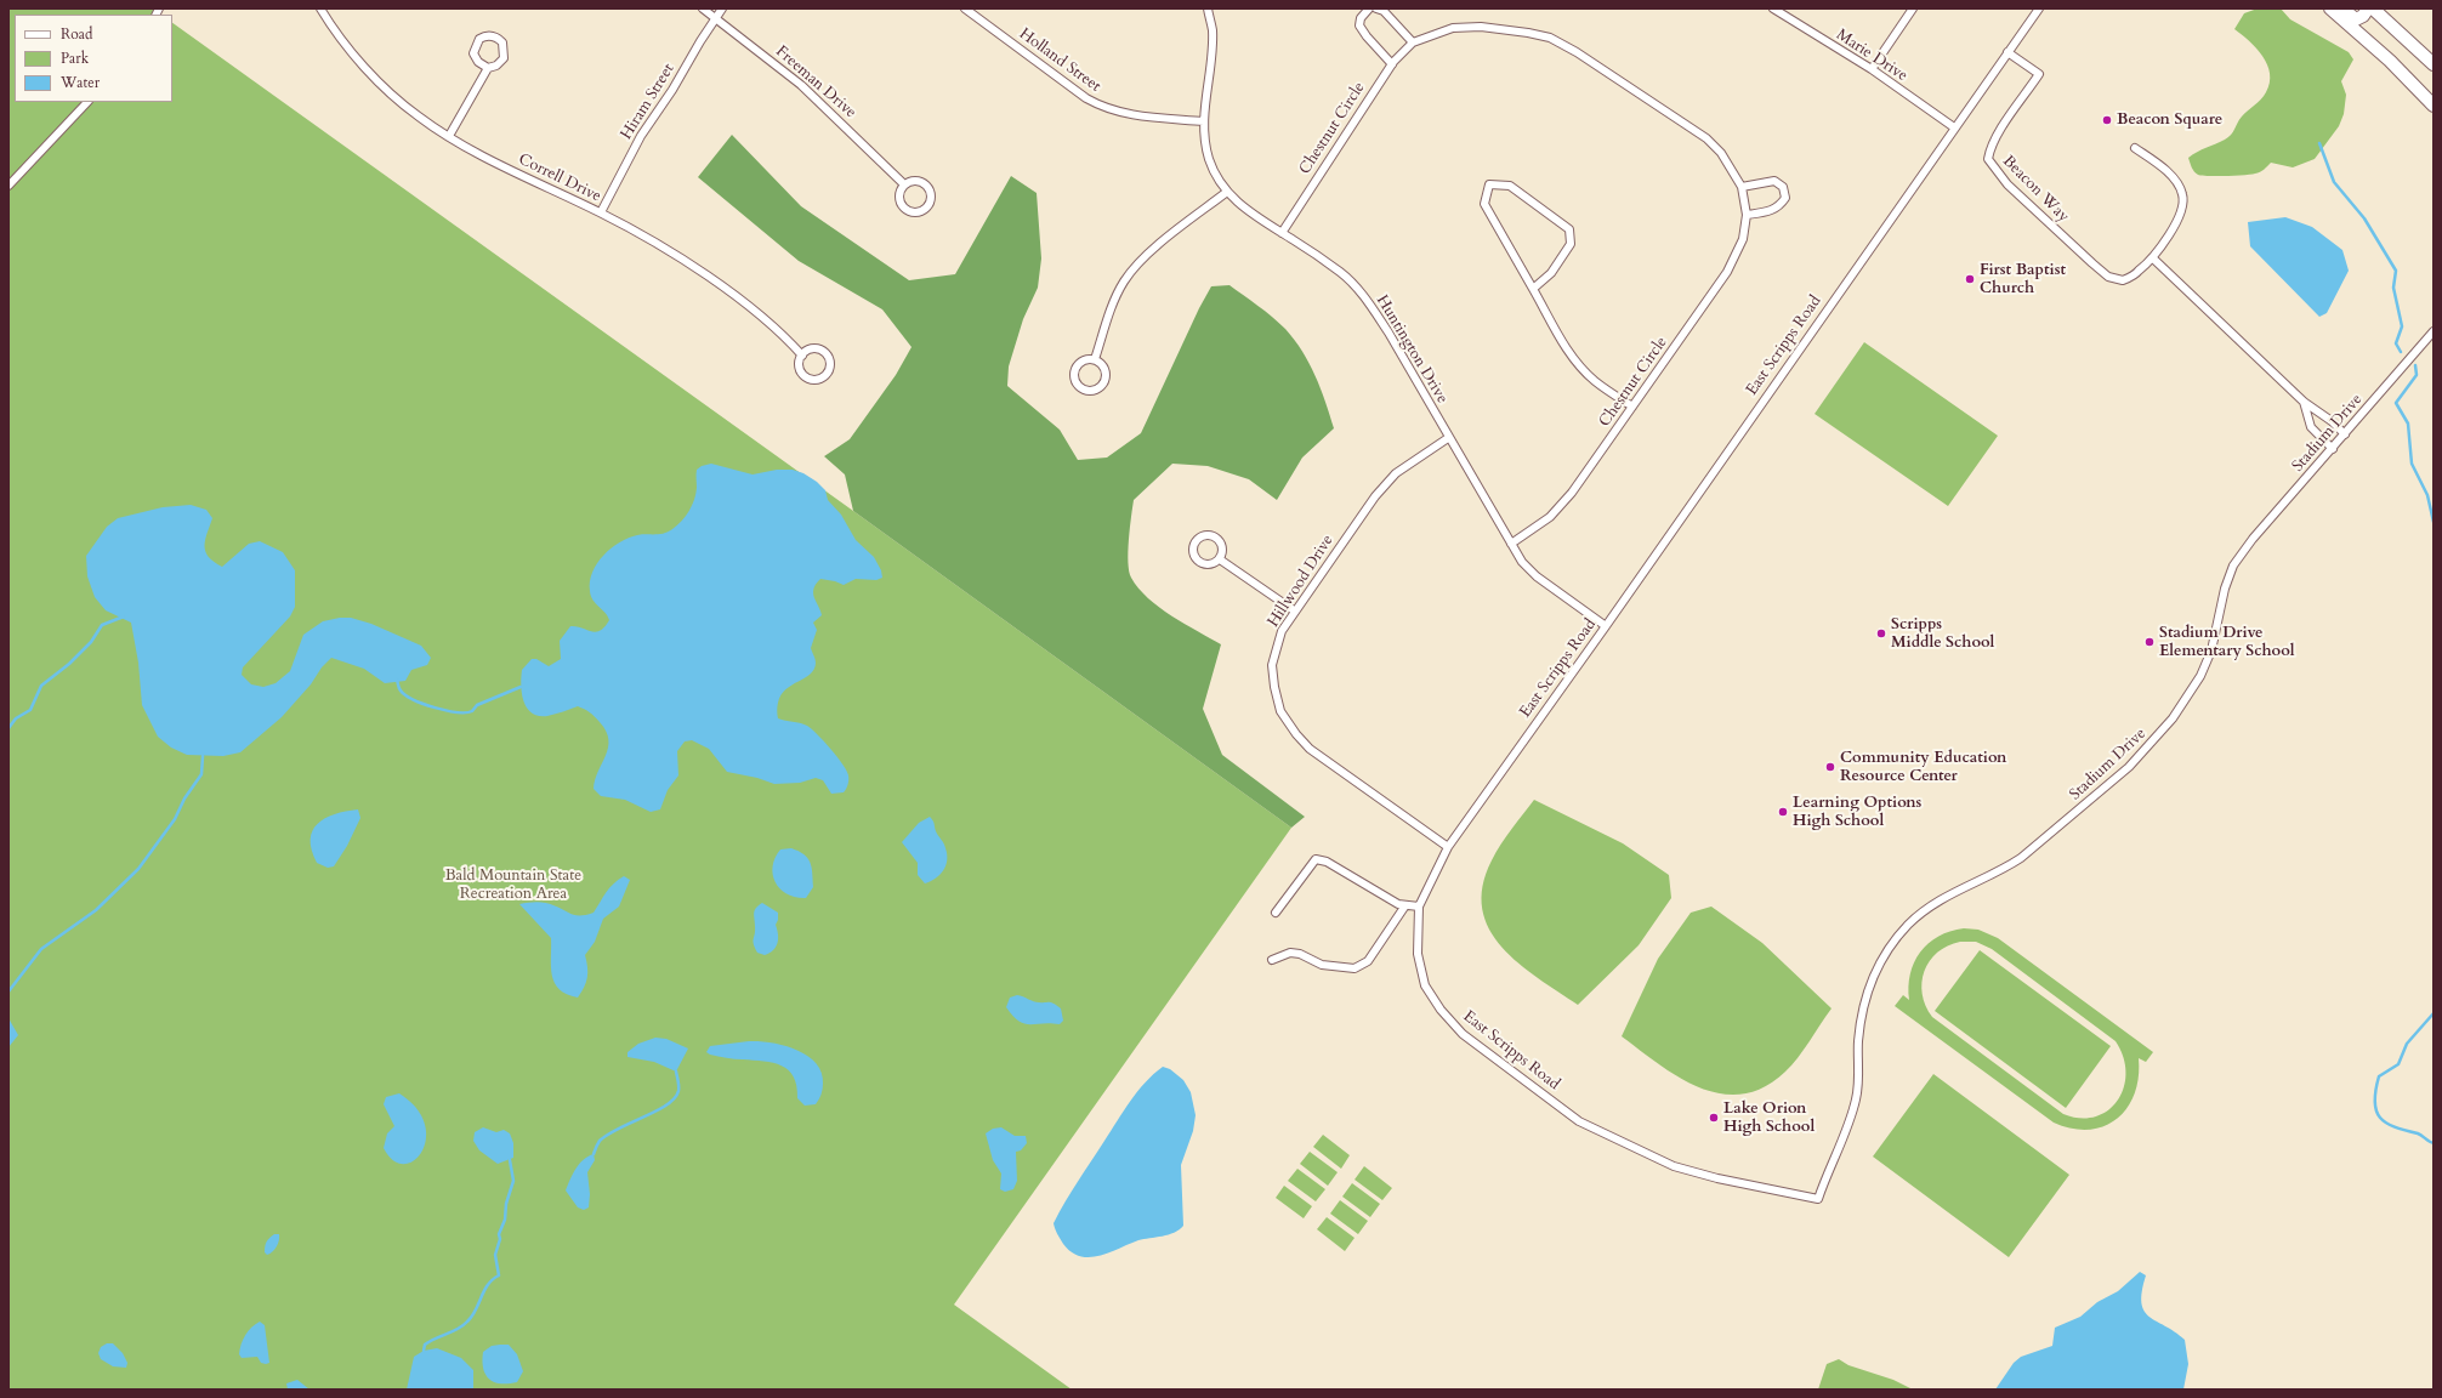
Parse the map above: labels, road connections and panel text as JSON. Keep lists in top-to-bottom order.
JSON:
{
  "streets": {
    "street": [
      "Marie Drive",
      "Holland Street",
      "Freeman Drive",
      "Hiram Street",
      "Chestnut Circle",
      "Correll Drive",
      "Beacon Way",
      "East Scripps Road",
      "Huntington Drive",
      "Stadium Drive",
      "Hillwood Drive"
    ]
  },
  "crossings": [
    ["Marie Drive", "East Scripps Road"],
    ["Holland Street", "Huntington Drive"],
    ["Freeman Drive", "Hiram Street"],
    ["Hiram Street", "Correll Drive"],
    ["Chestnut Circle", "Huntington Drive"],
    ["Beacon Way", "East Scripps Road"],
    ["East Scripps Road", "Huntington Drive"],
    ["East Scripps Road", "Stadium Drive"],
    ["East Scripps Road", "Hillwood Drive"],
    ["Huntington Drive", "Hillwood Drive"]
  ],
  "parks": ["Bald Mountain State Recreation Area"],
  "places": [
    "Beacon Square",
    "First Baptist Church",
    "Scripps Middle School",
    "Stadium Drive Elementary School",
    "Community Education Resource Center",
    "Learning Options High School",
    "Lake Orion High School"
  ],
  "legend": ["Road", "Park", "Water"]
}
